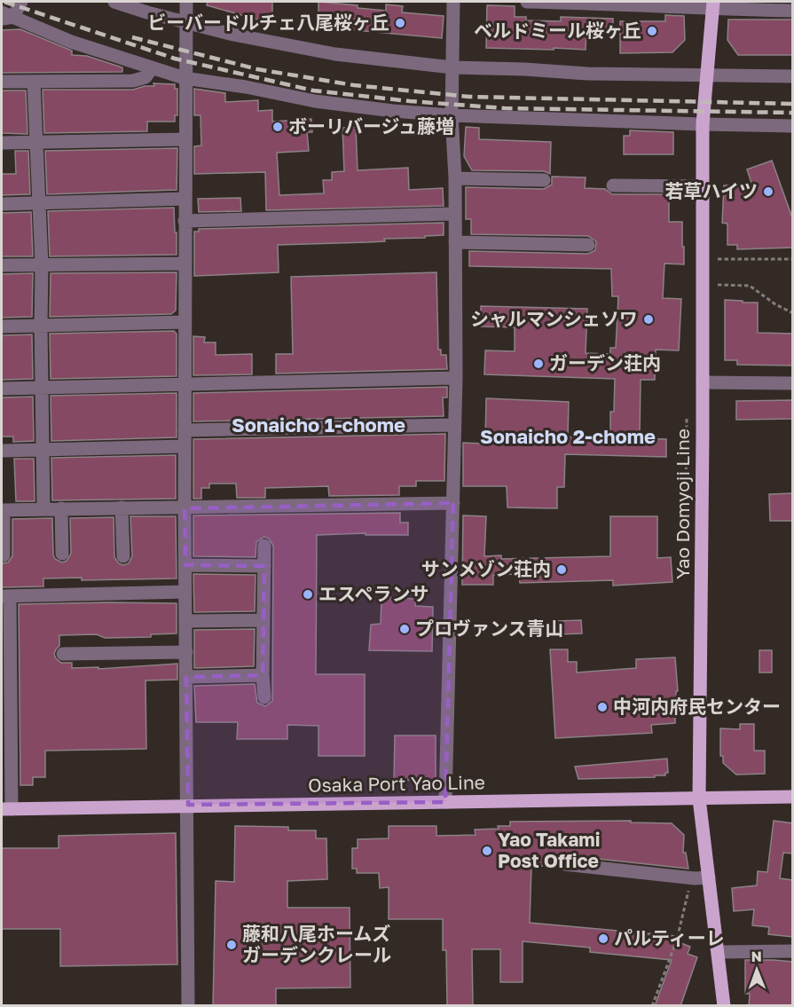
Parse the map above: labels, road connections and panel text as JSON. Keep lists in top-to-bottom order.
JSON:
{
  "streets": {
    "main road": ["Yao Domyoji Line", "Osaka Port Yao Line"]
  },
  "crossings": [
    ["Yao Domyoji Line", "Osaka Port Yao Line"]
  ],
  "districts": ["Sonaicho 1-chome", "Sonaicho 2-chome"],
  "places": [
    "ビーバードルチェ八尾桜ヶ丘",
    "ベルドミール桜ヶ丘",
    "ボーリバージュ藤増",
    "若草ハイツ",
    "シャルマンシェソワ",
    "ガーデン荘内",
    "サンメゾン荘内",
    "エスペランサ",
    "プロヴァンス青山",
    "中河内府民センター",
    "Yao Takami Post Office",
    "パルティーレ",
    "藤和八尾ホームズ ガーデンクレール"
  ],
  "north": "top"
}
